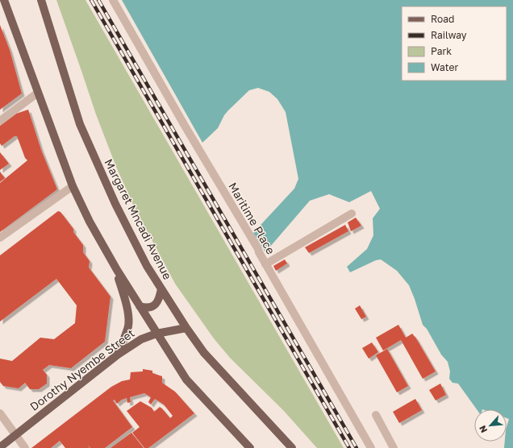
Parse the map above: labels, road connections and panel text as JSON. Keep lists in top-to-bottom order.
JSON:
{
  "streets": {
    "main road": ["Margaret Mncadi Avenue", "Dorothy Nyembe Street"],
    "street": ["Maritime Place"]
  },
  "crossings": [
    ["Margaret Mncadi Avenue", "Dorothy Nyembe Street"]
  ],
  "legend": [
    "Road",
    "Railway",
    "Park",
    "Water"
  ],
  "north": "bottom left"
}
